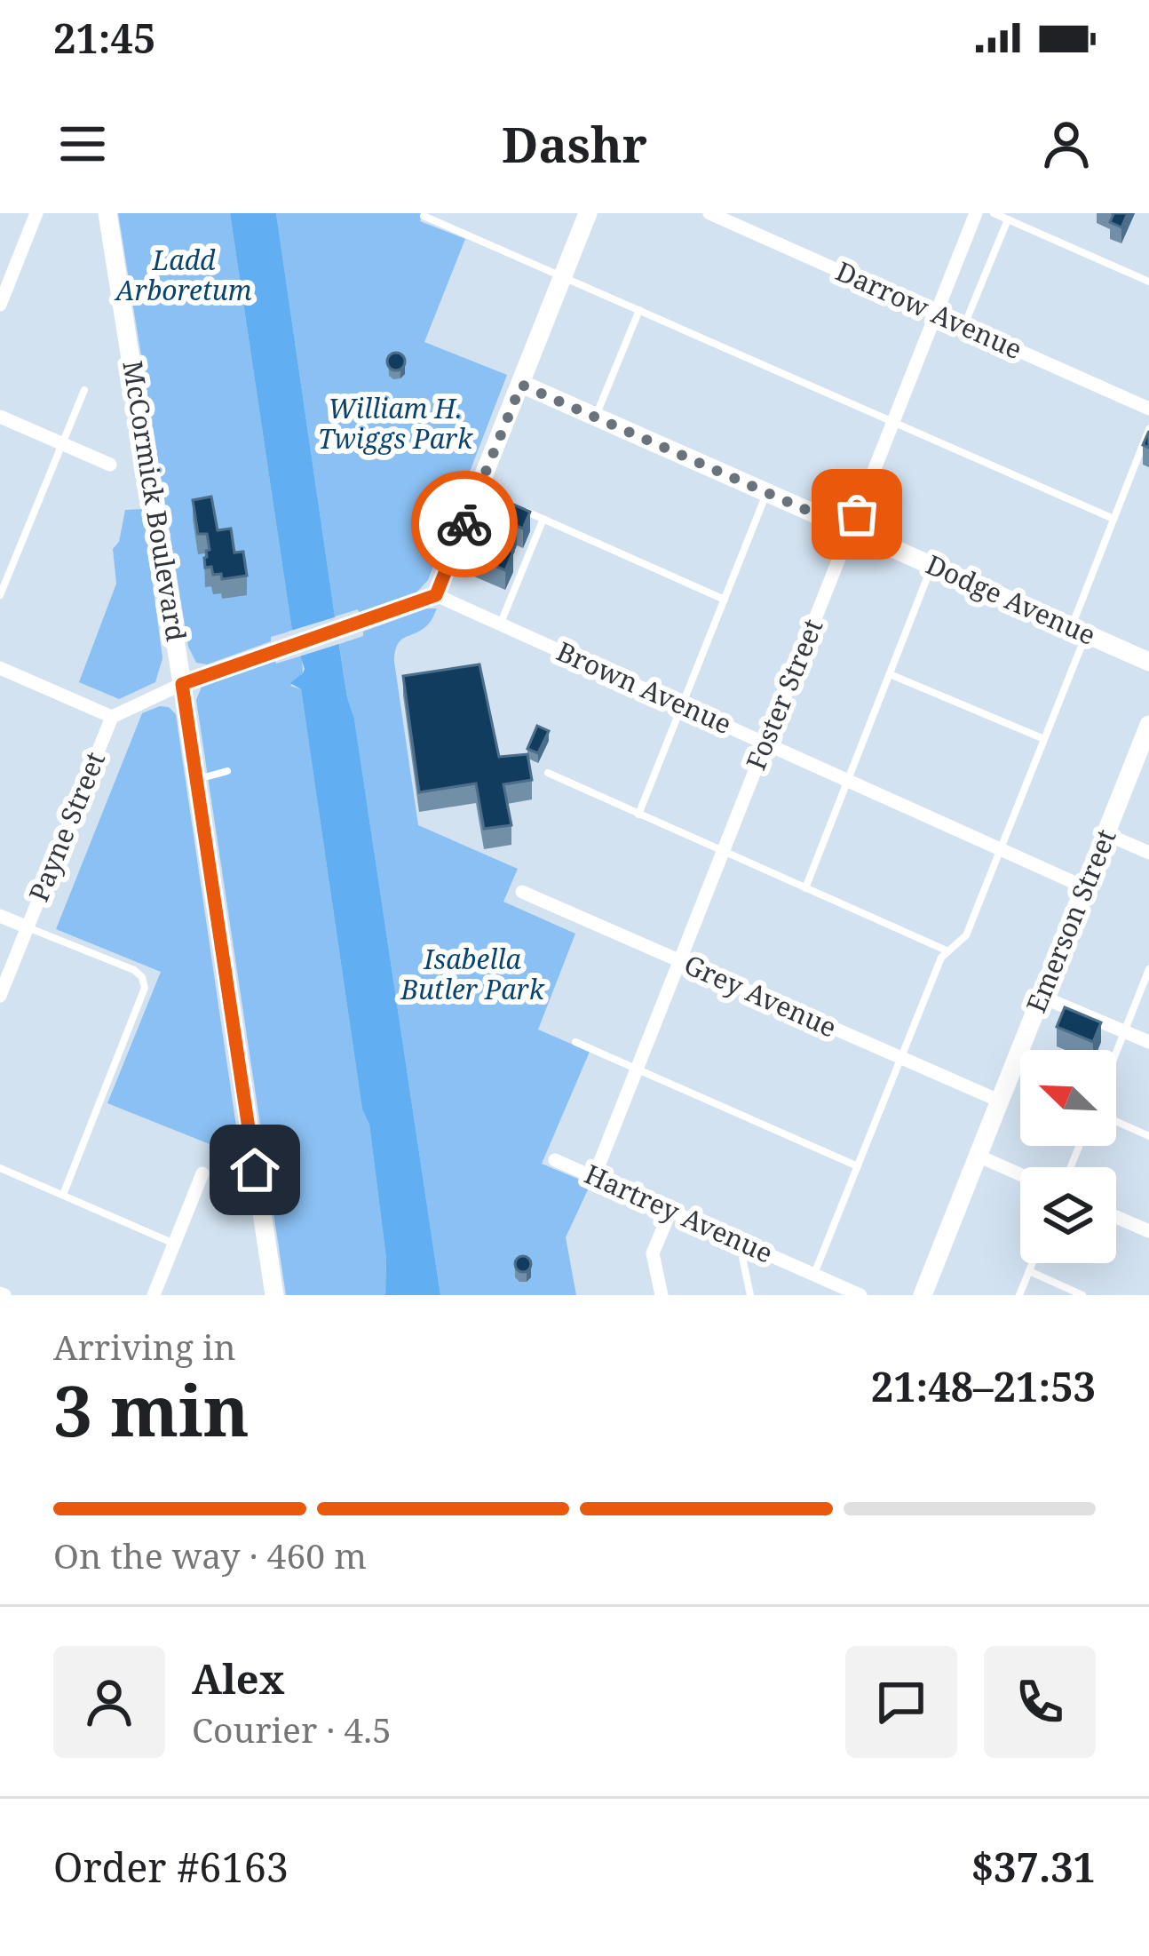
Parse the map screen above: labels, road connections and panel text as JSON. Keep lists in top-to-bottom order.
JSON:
{
  "streets": {
    "main road": ["McCormick Boulevard", "Dodge Avenue", "Emerson Street"],
    "street": [
      "Darrow Avenue",
      "Brown Avenue",
      "Foster Street",
      "Payne Street",
      "Grey Avenue",
      "Hartrey Avenue"
    ]
  },
  "crossings": [
    ["Darrow Avenue", "Foster Street"],
    ["Dodge Avenue", "Foster Street"],
    ["Brown Avenue", "Foster Street"],
    ["Brown Avenue", "Emerson Street"],
    ["Foster Street", "Grey Avenue"],
    ["Foster Street", "Hartrey Avenue"],
    ["Emerson Street", "Grey Avenue"]
  ],
  "parks": ["Ladd Arboretum", "William H. Twiggs Park", "Isabella Butler Park"],
  "north": "top left",
  "page": {
    "status": "21:45",
    "header": "Dashr",
    "heading": ["3 min", "Arriving in", "21:48–21:53"],
    "panel": [
      "Alex",
      "Courier · 4.5",
      "Order #6163",
      "$37.31"
    ],
    "bar": "On the way · 460 m"
  }
}
